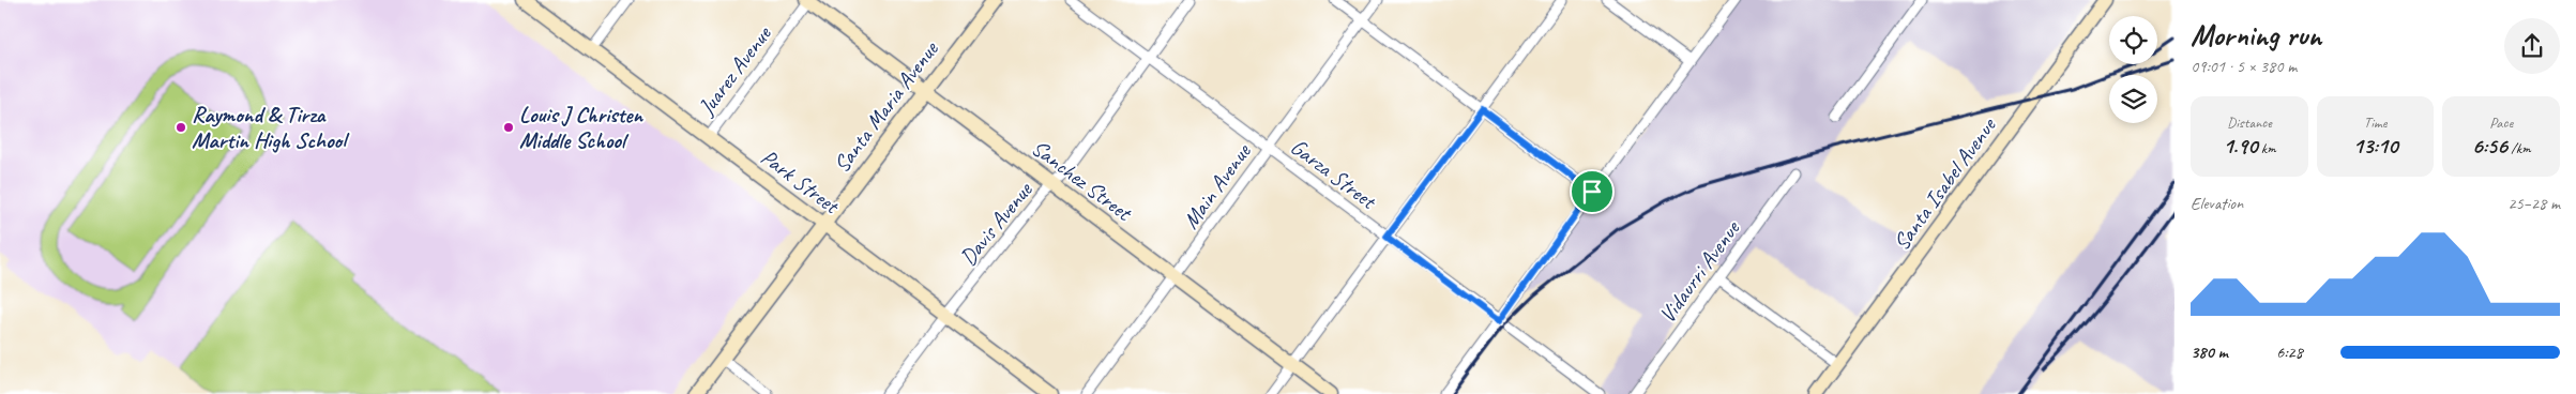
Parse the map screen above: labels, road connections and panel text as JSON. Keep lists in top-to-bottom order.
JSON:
{
  "streets": {
    "main road": [
      "Santa Maria Avenue",
      "Sanchez Street",
      "Park Street",
      "Santa Isabel Avenue"
    ],
    "street": [
      "Juarez Avenue",
      "Garza Street",
      "Main Avenue",
      "Davis Avenue",
      "Vidaurri Avenue"
    ]
  },
  "crossings": [
    ["Juarez Avenue", "Sanchez Street"],
    ["Juarez Avenue", "Park Street"],
    ["Santa Maria Avenue", "Sanchez Street"],
    ["Santa Maria Avenue", "Park Street"],
    ["Garza Street", "Main Avenue"],
    ["Garza Street", "Davis Avenue"],
    ["Sanchez Street", "Main Avenue"],
    ["Sanchez Street", "Davis Avenue"],
    ["Park Street", "Davis Avenue"]
  ],
  "places": ["Raymond & Tirza Martin High School", "Louis J Christen Middle School"],
  "page": {
    "heading": ["Morning run", "09:01 · 5 × 380 m"],
    "stats": [
      ["Distance", "1.90 km"],
      ["Time", "13:10"],
      ["Pace", "6:56 /km"]
    ],
    "chart": ["Elevation", "25–28 m"],
    "list": [
      {
        "name": "380 m",
        "note": "6:28"
      }
    ]
  }
}
